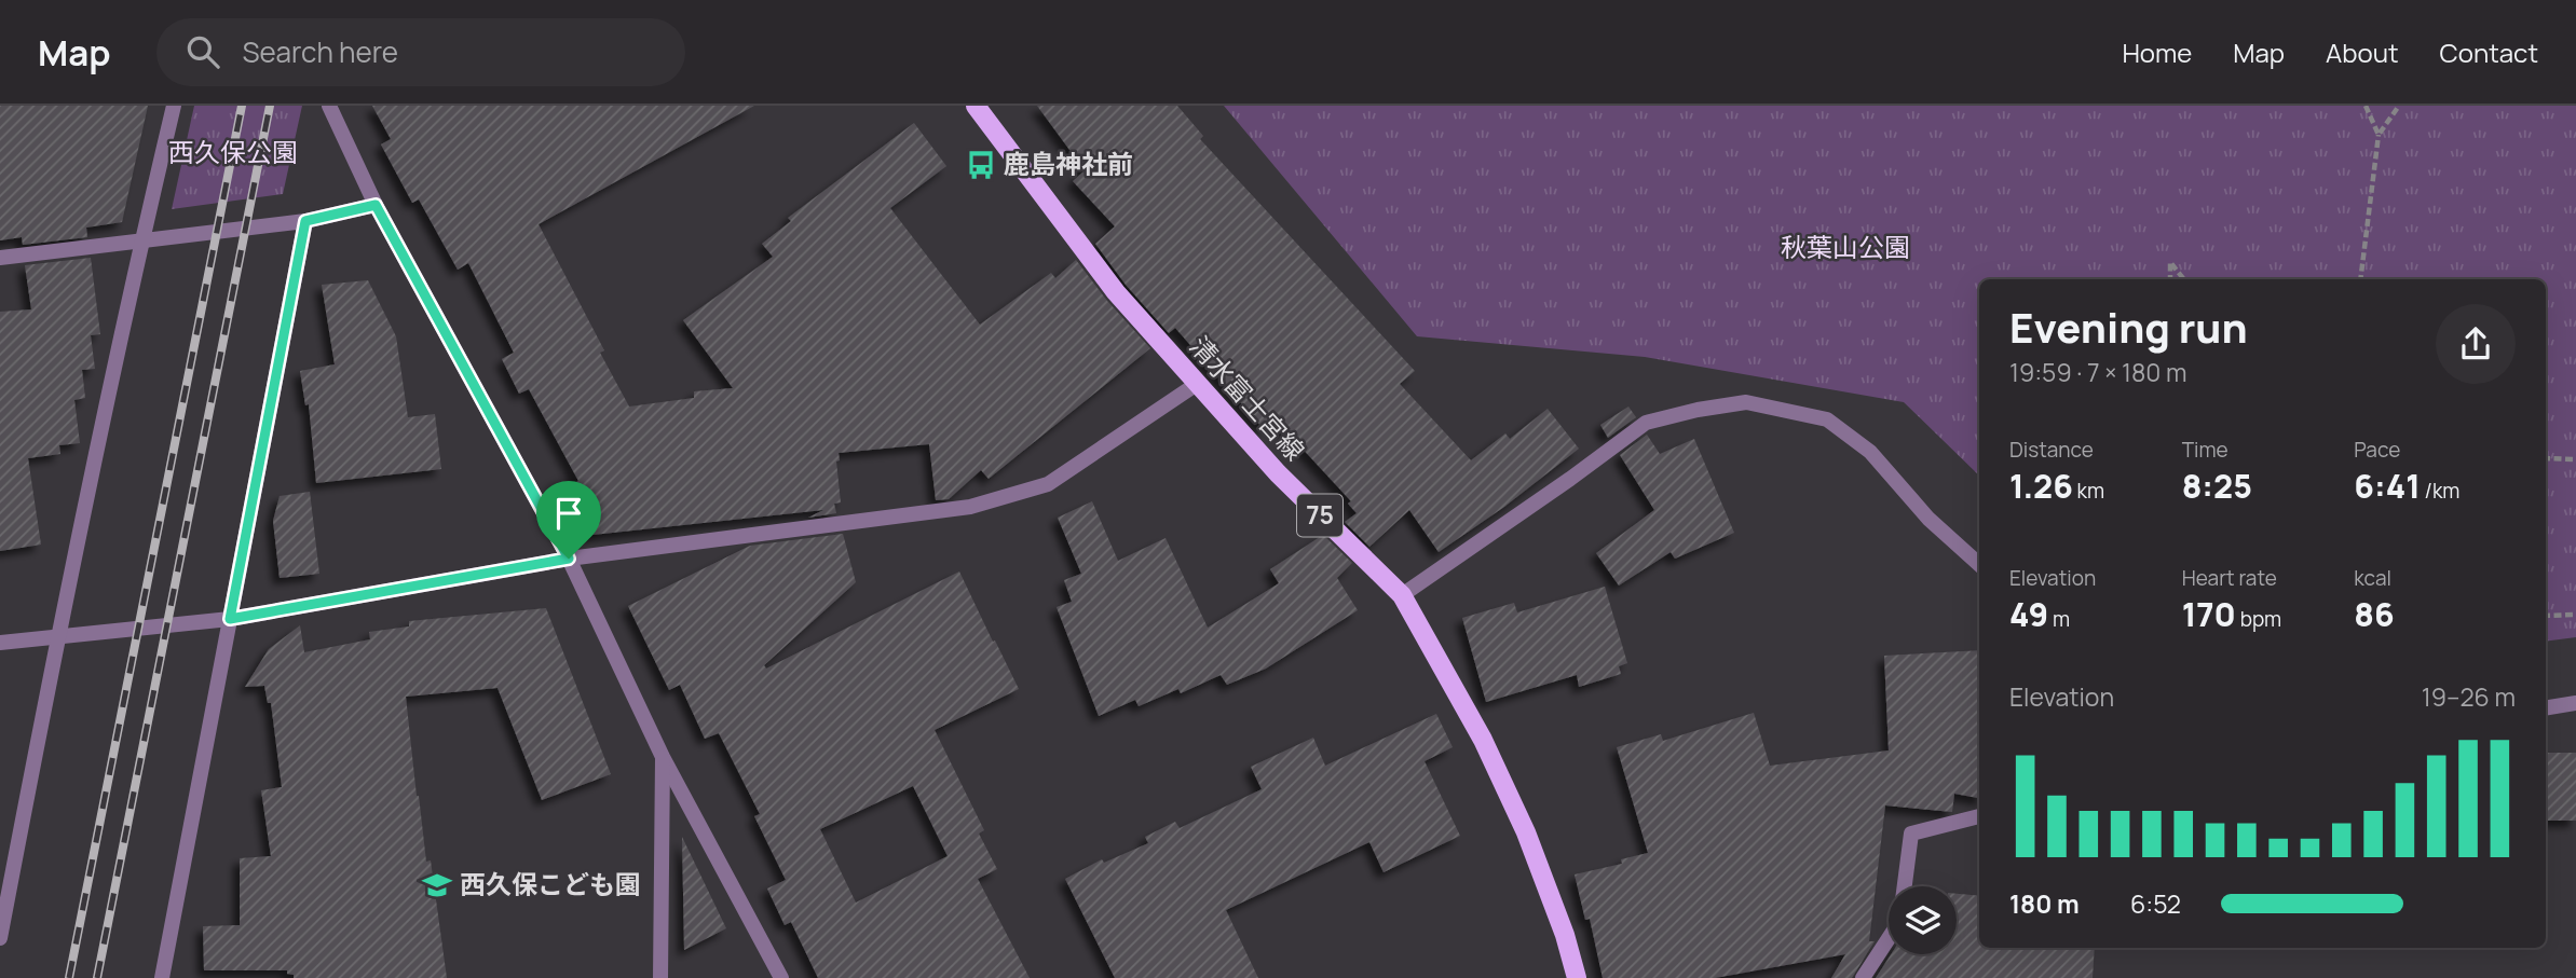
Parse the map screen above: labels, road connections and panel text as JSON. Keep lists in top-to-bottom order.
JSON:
{
  "streets": {
    "main road": ["清水富士宮線", "75"]
  },
  "parks": ["西久保公園", "秋葉山公園"],
  "places": {
    "bus stop": ["鹿島神社前"],
    "school or university": ["西久保こども園"]
  },
  "page": {
    "header": "Map",
    "search": "Search here",
    "nav": [
      "Home",
      "Map",
      "About",
      "Contact"
    ],
    "heading": ["Evening run", "19:59 · 7 × 180 m"],
    "stats": [
      ["Distance", "1.26 km"],
      ["Time", "8:25"],
      ["Pace", "6:41 /km"],
      ["Elevation", "49 m"],
      ["Heart rate", "170 bpm"],
      ["kcal", "86"]
    ],
    "chart": ["Elevation", "19–26 m"],
    "list": [
      {
        "name": "180 m",
        "note": "6:52"
      }
    ]
  }
}
